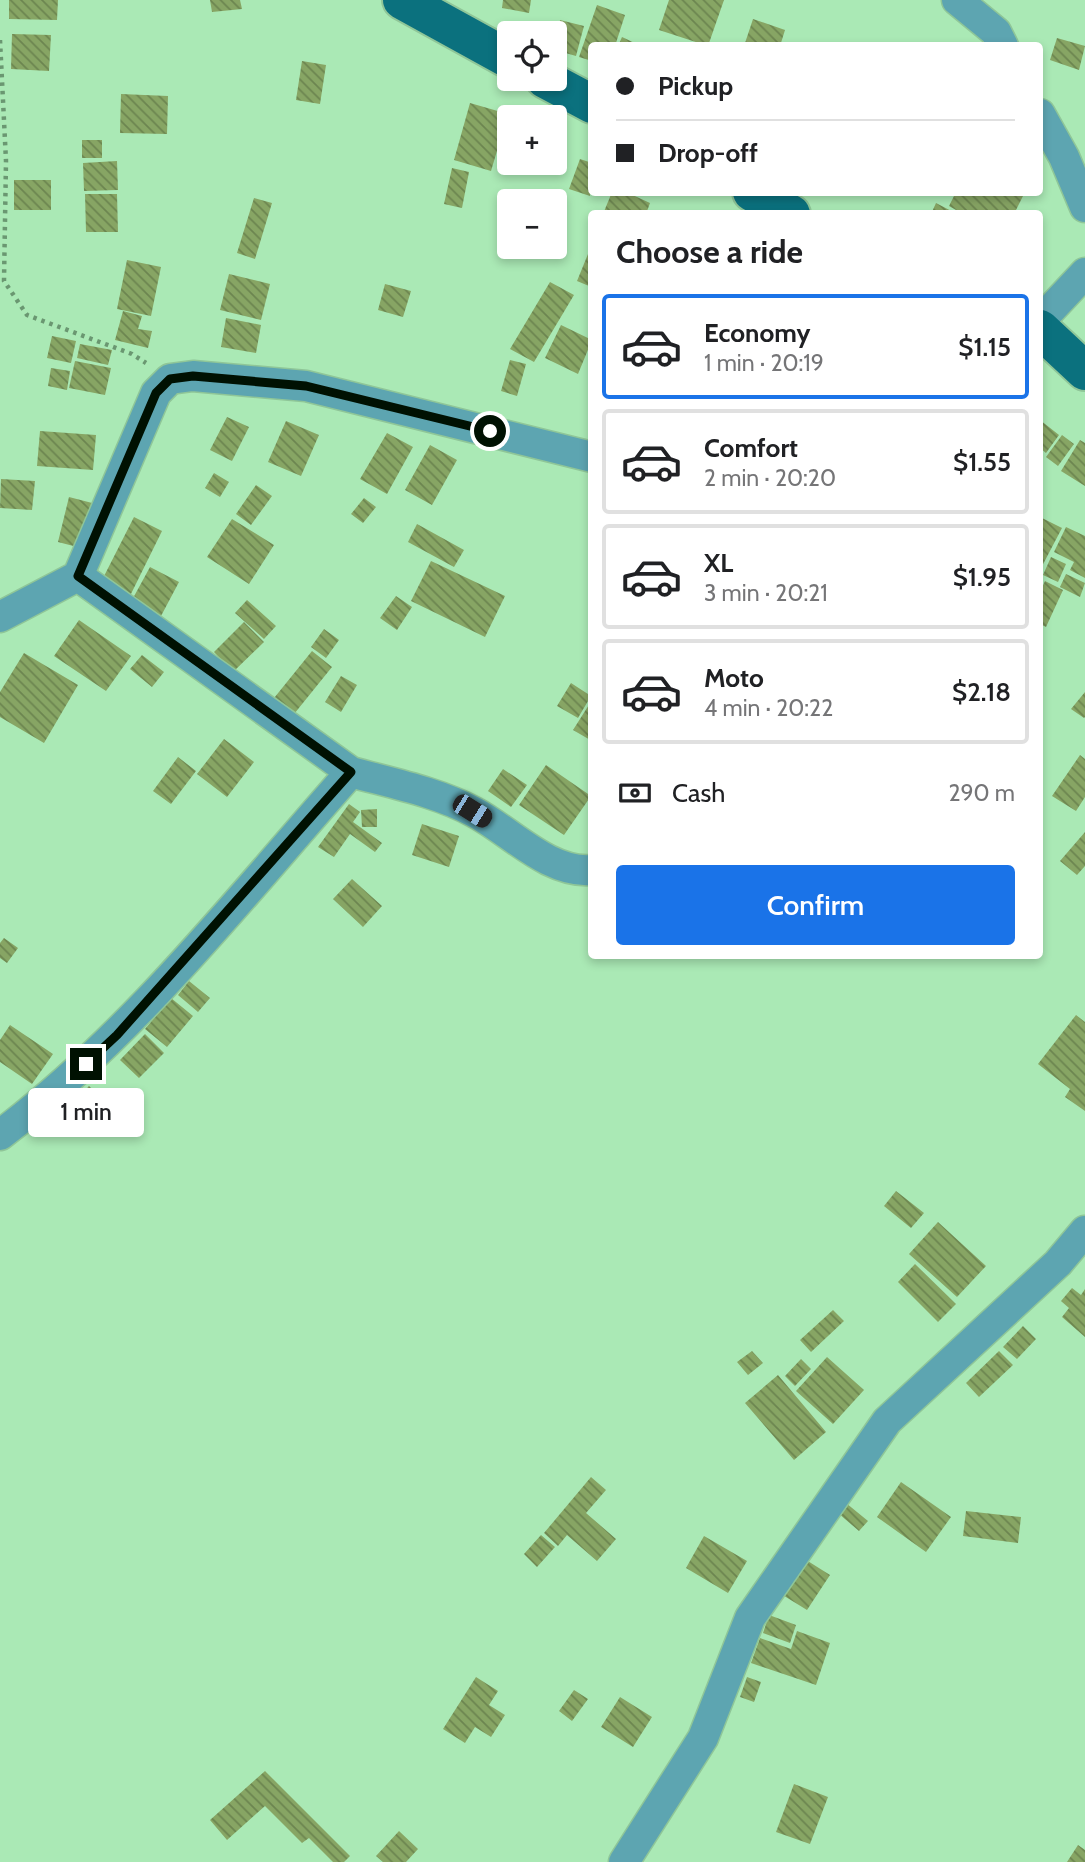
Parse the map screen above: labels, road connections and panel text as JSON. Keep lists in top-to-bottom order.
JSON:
{
  "page": {
    "map_buttons": ["+", "−"],
    "banner": ["Pickup", "Drop-off"],
    "heading": "Choose a ride",
    "list": [
      {
        "name": "Economy",
        "note": "1 min · 20:19",
        "value": "$1.15"
      },
      {
        "name": "Comfort",
        "note": "2 min · 20:20",
        "value": "$1.55"
      },
      {
        "name": "XL",
        "note": "3 min · 20:21",
        "value": "$1.95"
      },
      {
        "name": "Moto",
        "note": "4 min · 20:22",
        "value": "$2.18"
      }
    ],
    "pay": ["Cash", "290 m"],
    "buttons": "Confirm",
    "bubble": "1 min"
  }
}
